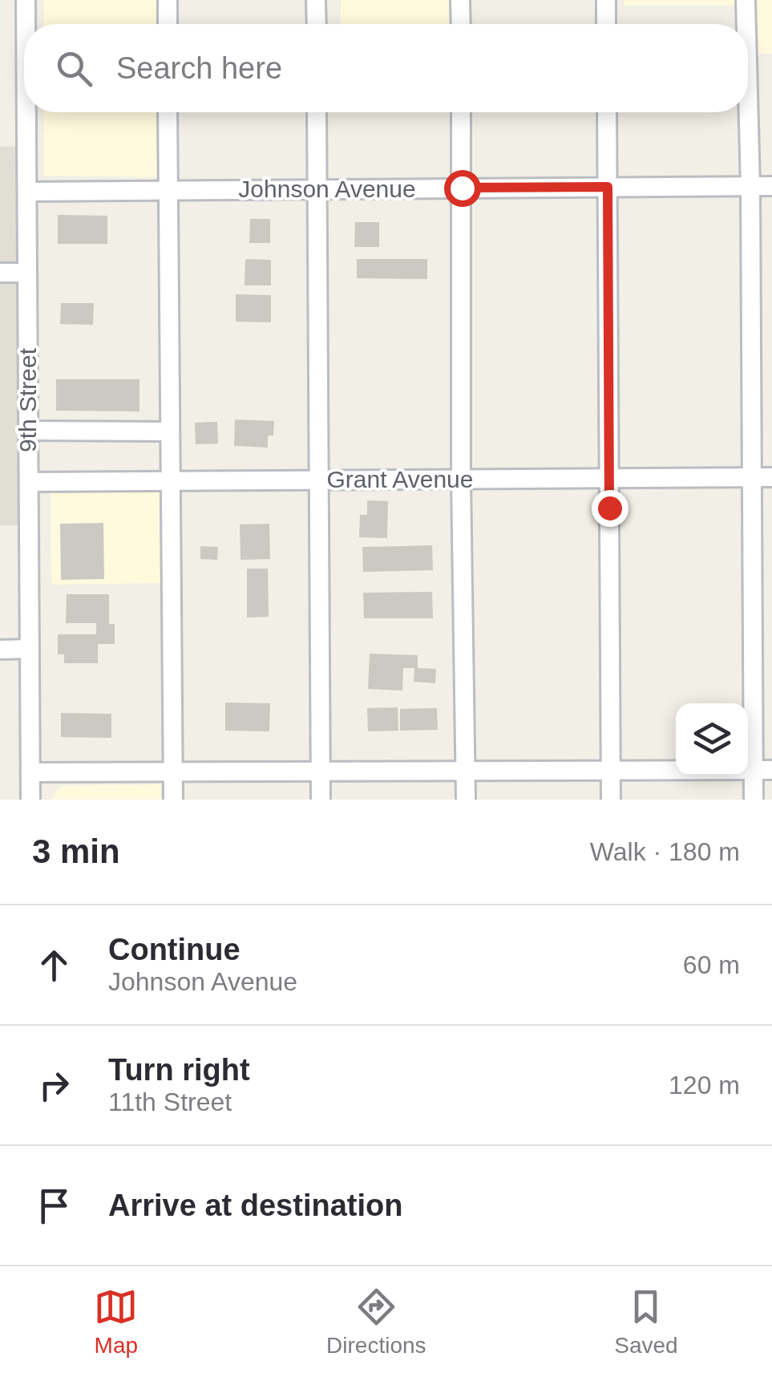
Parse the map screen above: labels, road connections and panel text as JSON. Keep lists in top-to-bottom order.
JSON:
{
  "streets": {
    "street": ["Johnson Avenue", "9th Street", "Grant Avenue"]
  },
  "crossings": [
    ["Johnson Avenue", "9th Street"],
    ["9th Street", "Grant Avenue"]
  ],
  "page": {
    "search": "Search here",
    "heading": ["3 min", "Walk · 180 m"],
    "list": [
      ["Continue", "Johnson Avenue", "60 m"],
      ["Turn right", "11th Street", "120 m"],
      "Arrive at destination"
    ],
    "nav": ["Map", "Directions", "Saved"]
  }
}
